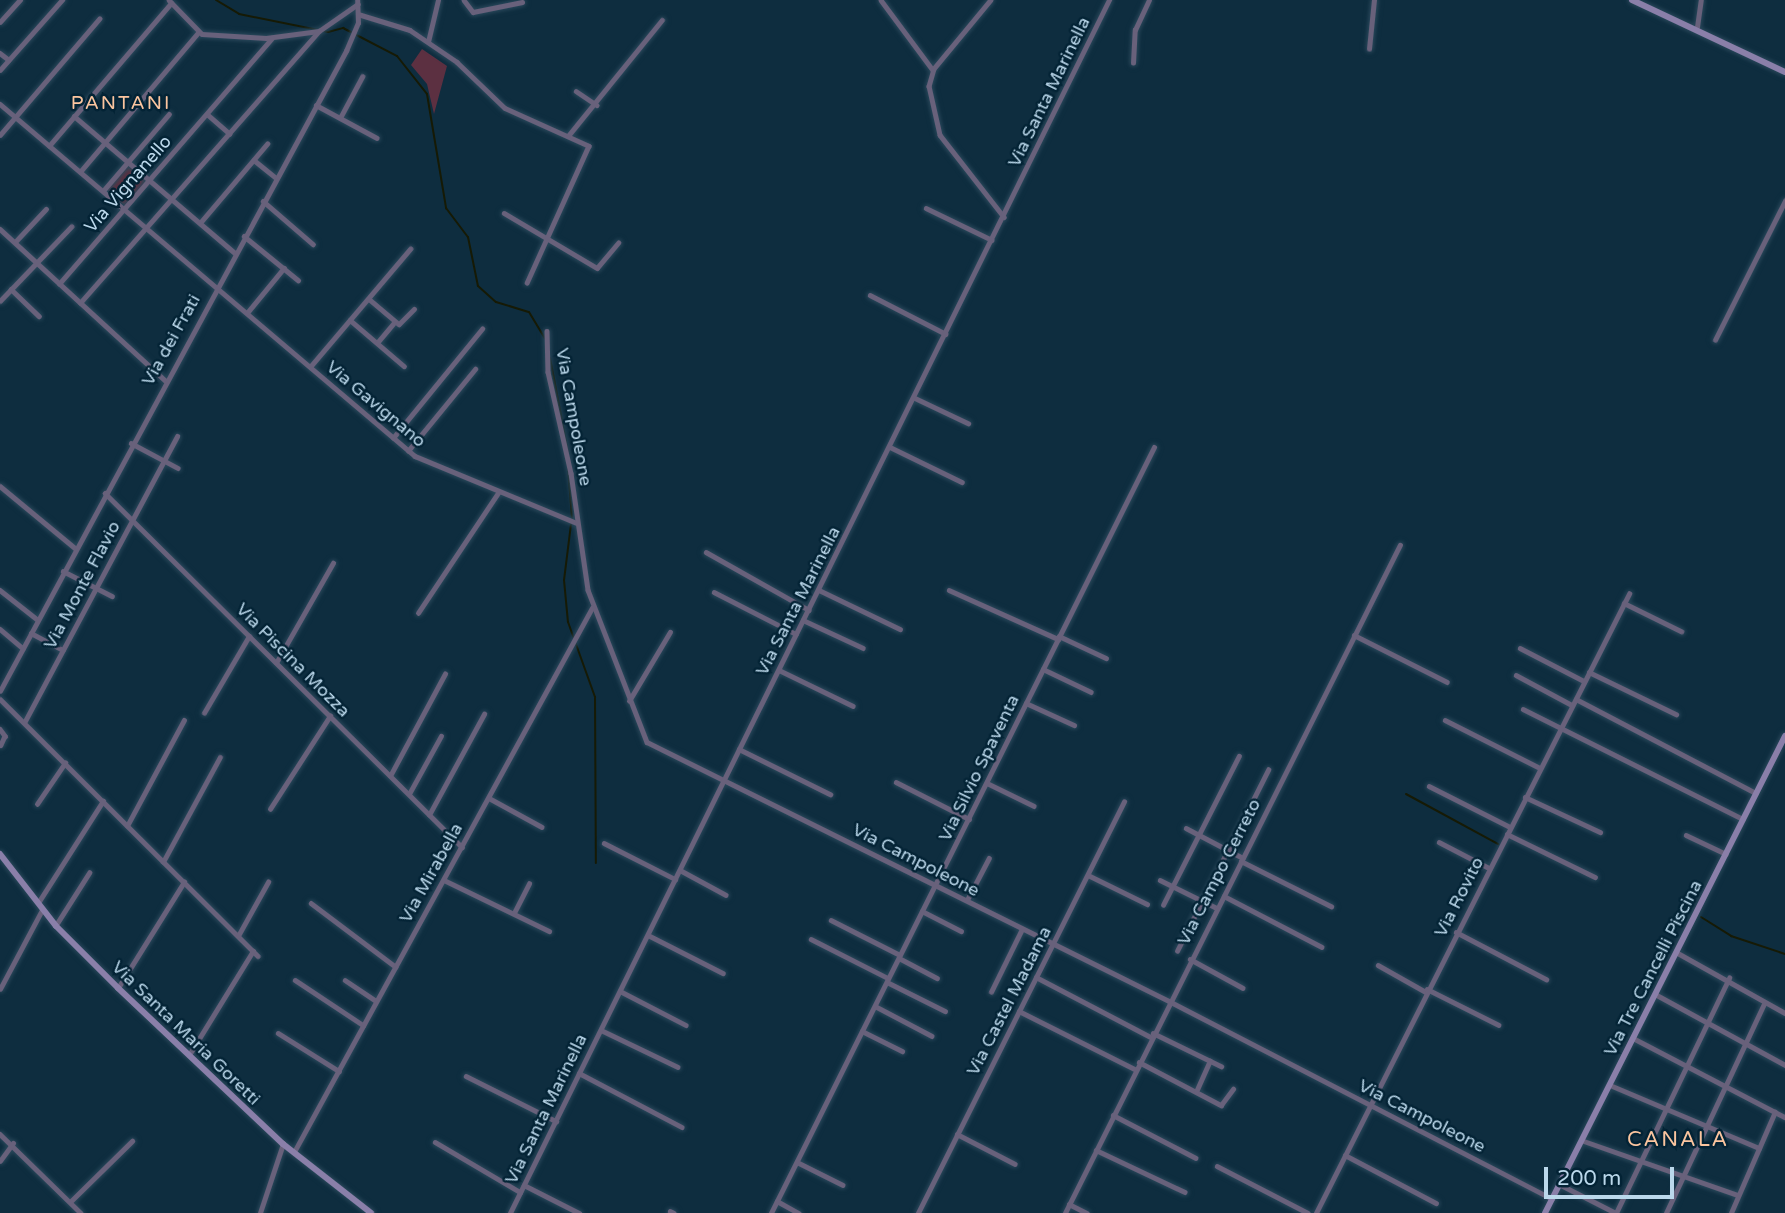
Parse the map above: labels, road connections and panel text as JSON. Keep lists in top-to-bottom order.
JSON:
{
  "streets": {
    "main road": ["Via Tre Cancelli Piscina", "Via Santa Maria Goretti"],
    "street": [
      "Via Santa Marinella",
      "Via Vignanello",
      "Via dei Frati",
      "Via Gavignano",
      "Via Campoleone",
      "Via Monte Flavio",
      "Via Piscina Mozza",
      "Via Silvio Spaventa",
      "Via Campo Cerreto",
      "Via Mirabella",
      "Via Rovito",
      "Via Castel Madama"
    ]
  },
  "crossings": [
    ["Via Santa Marinella", "Via Campoleone"],
    ["Via Vignanello", "Via Gavignano"],
    ["Via dei Frati", "Via Gavignano"],
    ["Via dei Frati", "Via Piscina Mozza"],
    ["Via Gavignano", "Via Campoleone"],
    ["Via Campoleone", "Via Silvio Spaventa"],
    ["Via Campoleone", "Via Campo Cerreto"],
    ["Via Campoleone", "Via Mirabella"],
    ["Via Campoleone", "Via Rovito"],
    ["Via Campoleone", "Via Tre Cancelli Piscina"],
    ["Via Campoleone", "Via Castel Madama"],
    ["Via Monte Flavio", "Via Piscina Mozza"],
    ["Via Piscina Mozza", "Via Mirabella"],
    ["Via Mirabella", "Via Santa Maria Goretti"]
  ],
  "districts": ["PANTANI", "CANALA"],
  "scale_bar": "200 m"
}
